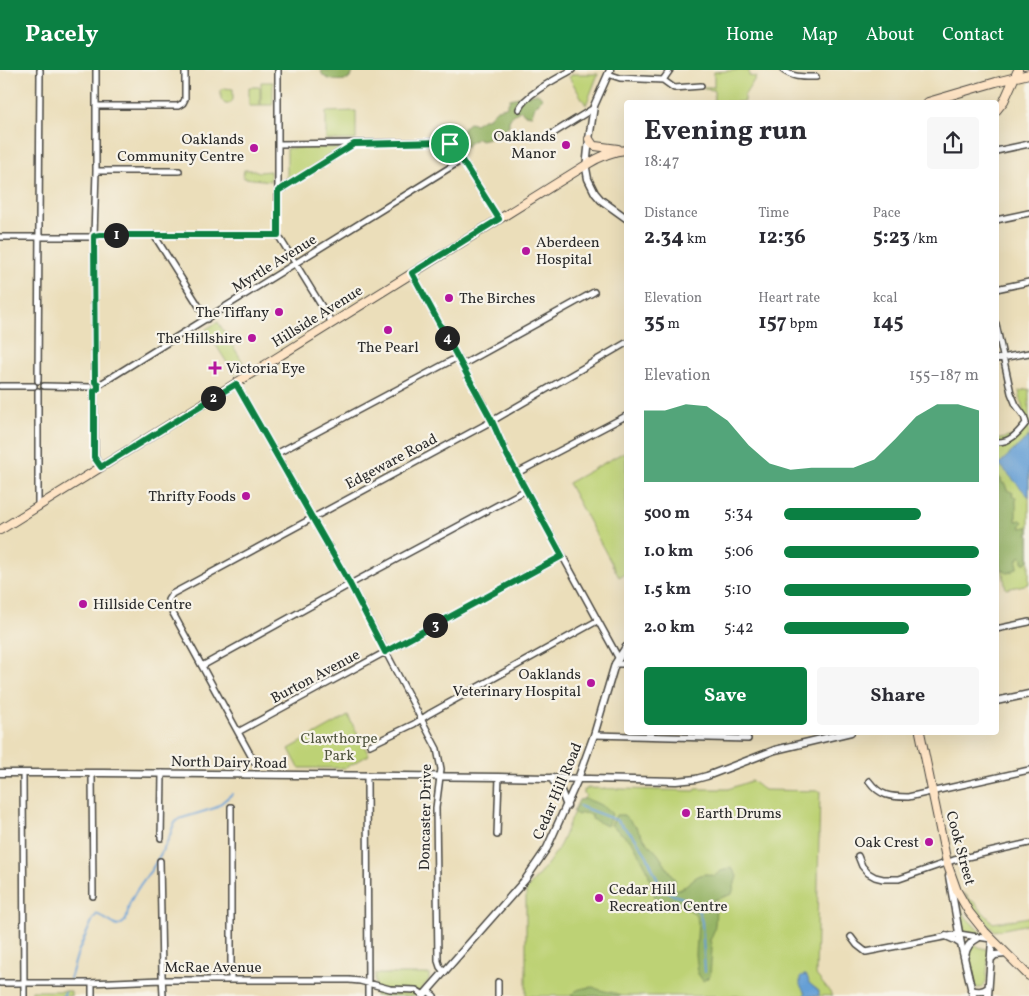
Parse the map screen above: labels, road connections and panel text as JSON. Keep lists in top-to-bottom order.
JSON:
{
  "streets": {
    "main road": ["Hillside Avenue", "Cook Street"],
    "street": [
      "Myrtle Avenue",
      "Edgeware Road",
      "Burton Avenue",
      "North Dairy Road",
      "Cedar Hill Road",
      "Doncaster Drive",
      "McRae Avenue"
    ]
  },
  "crossings": [
    ["Hillside Avenue", "Doncaster Drive"],
    ["Edgeware Road", "Doncaster Drive"],
    ["Burton Avenue", "Doncaster Drive"],
    ["North Dairy Road", "Cedar Hill Road"],
    ["North Dairy Road", "Doncaster Drive"],
    ["Cedar Hill Road", "Doncaster Drive"],
    ["Cedar Hill Road", "McRae Avenue"]
  ],
  "parks": ["Clawthorpe Park"],
  "places": {
    "other": [
      "Oaklands Manor",
      "Oaklands Community Centre",
      "Aberdeen Hospital",
      "The Birches",
      "The Tiffany",
      "The Pearl",
      "The Hillshire",
      "Thrifty Foods",
      "Hillside Centre",
      "Oaklands Veterinary Hospital",
      "Earth Drums",
      "Oak Crest",
      "Cedar Hill Recreation Centre"
    ],
    "health": ["Victoria Eye"]
  },
  "page": {
    "header": "Pacely",
    "nav": [
      "Home",
      "Map",
      "About",
      "Contact"
    ],
    "heading": ["Evening run", "18:47"],
    "stats": [
      ["Distance", "2.34 km"],
      ["Time", "12:36"],
      ["Pace", "5:23 /km"],
      ["Elevation", "35 m"],
      ["Heart rate", "157 bpm"],
      ["kcal", "145"]
    ],
    "pins": [
      "1",
      "4",
      "2",
      "3"
    ],
    "chart": ["Elevation", "155–187 m"],
    "list": [
      {
        "name": "500 m",
        "note": "5:34"
      },
      {
        "name": "1.0 km",
        "note": "5:06"
      },
      {
        "name": "1.5 km",
        "note": "5:10"
      },
      {
        "name": "2.0 km",
        "note": "5:42"
      }
    ],
    "buttons": ["Save", "Share"]
  }
}
